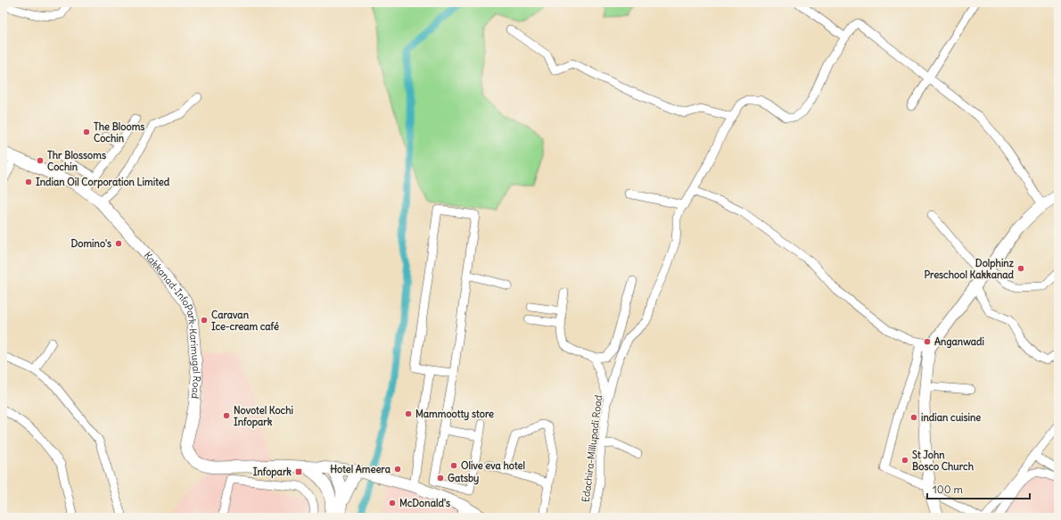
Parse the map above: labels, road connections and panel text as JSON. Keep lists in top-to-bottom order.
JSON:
{
  "streets": {
    "main road": ["Kakkanad-InfoPark-Karimugal Road"],
    "street": ["Edachira-Millupadi Road"]
  },
  "places": {
    "other": [
      "The Blooms Cochin",
      "Thr Blossoms Cochin",
      "Indian Oil Corporation Limited",
      "Domino's",
      "Dolphinz Preschool Kakkanad",
      "Caravan Ice-cream café",
      "Anganwadi",
      "Mammootty store",
      "Novotel Kochi Infopark",
      "indian cuisine",
      "St John Bosco Church",
      "Olive eva hotel",
      "Hotel Ameera",
      "Gatsby",
      "McDonald's"
    ],
    "transit": ["Infopark"]
  },
  "scale_bar": "100 m"
}
